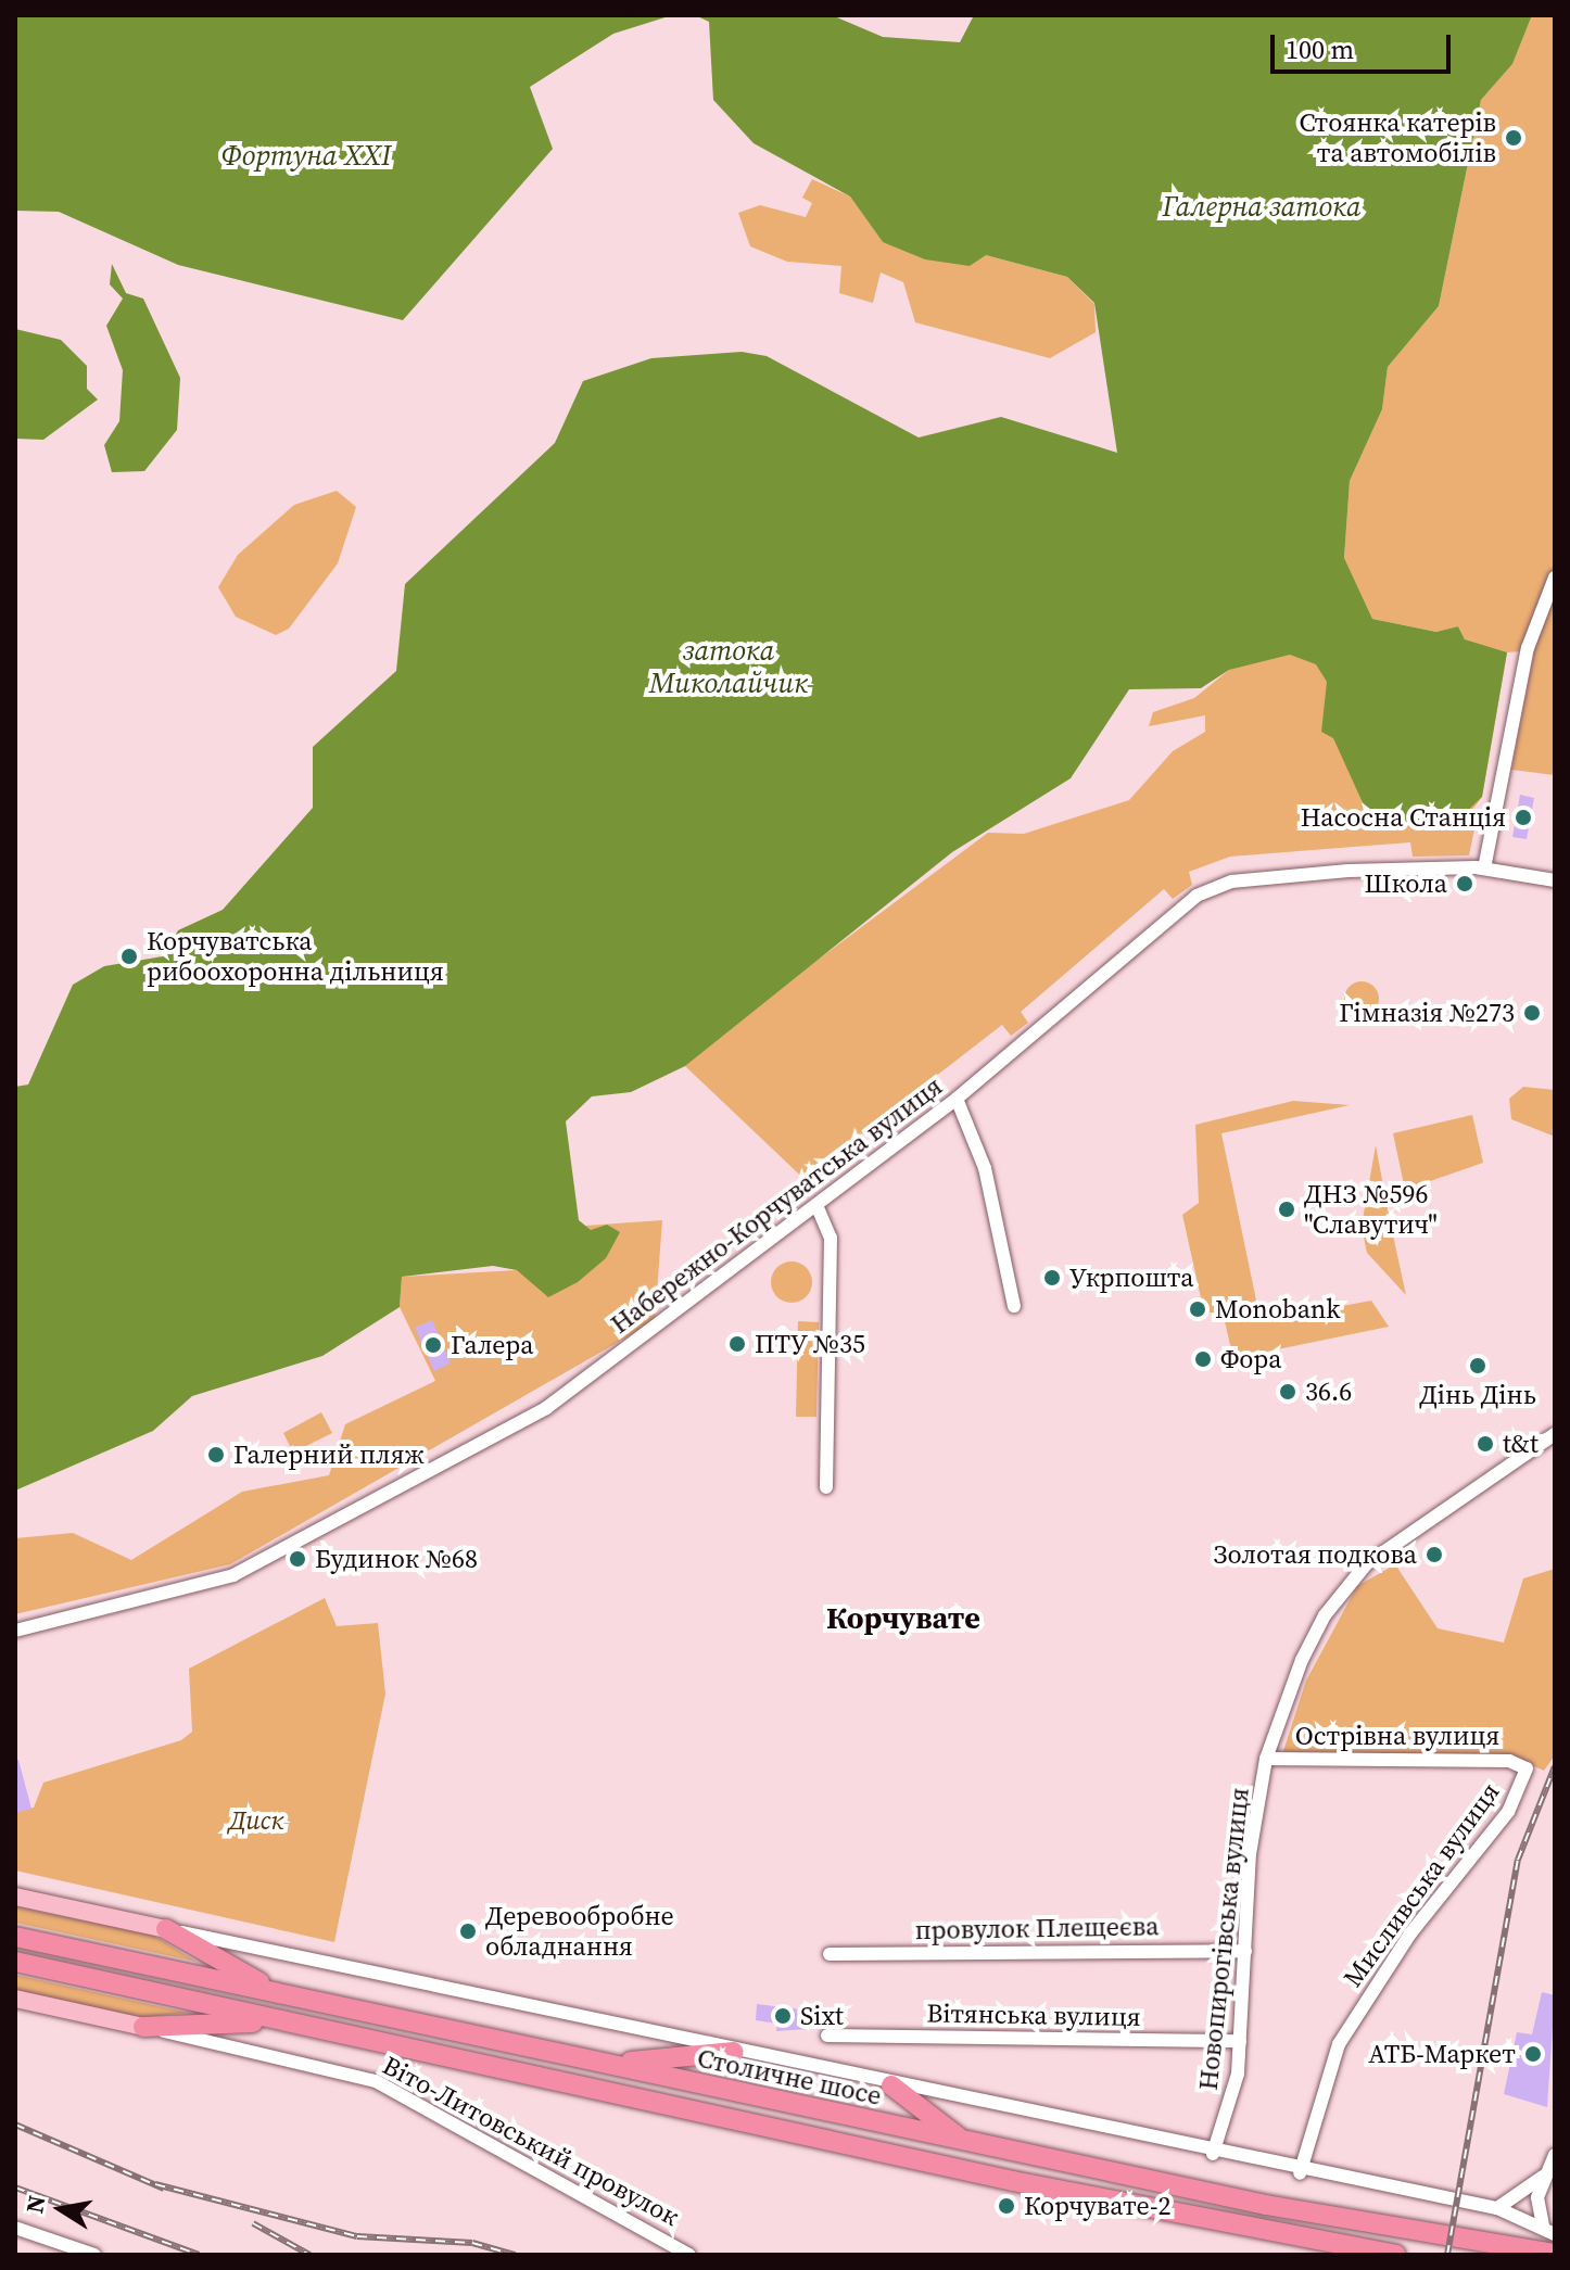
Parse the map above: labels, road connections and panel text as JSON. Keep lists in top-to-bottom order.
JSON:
{
  "streets": {
    "highway": ["Столичне шосе"],
    "street": [
      "Набережно-Корчуватська вулиця",
      "Острівна вулиця",
      "Мисливська вулиця",
      "провулок Плещеєва",
      "Новопирогівська вулиця",
      "Вітянська вулиця",
      "Віто-Литовський провулок"
    ]
  },
  "crossings": [
    ["Острівна вулиця", "Мисливська вулиця"],
    ["Острівна вулиця", "Новопирогівська вулиця"],
    ["провулок Плещеєва", "Новопирогівська вулиця"],
    ["Новопирогівська вулиця", "Вітянська вулиця"]
  ],
  "districts": ["Корчувате"],
  "water": ["Фортуна XXI", "Галерна затока", "затока Миколайчик"],
  "parks": ["Диск"],
  "places": [
    "Стоянка катерів та автомобілів",
    "Насосна Станція",
    "Школа",
    "Корчуватська рибоохоронна дільниця",
    "Гімназія №273",
    "ДНЗ №596 \"Славутич\"",
    "Укрпошта",
    "Monobank",
    "ПТУ №35",
    "Галера",
    "Фора",
    "Дінь Дінь",
    "36.6",
    "t&t",
    "Галерний пляж",
    "Золотая подкова",
    "Будинок №68",
    "Деревообробне обладнання",
    "Sixt",
    "АТБ-Маркет",
    "Корчувате-2"
  ],
  "scale_bar": "100 m",
  "north": "left"
}
